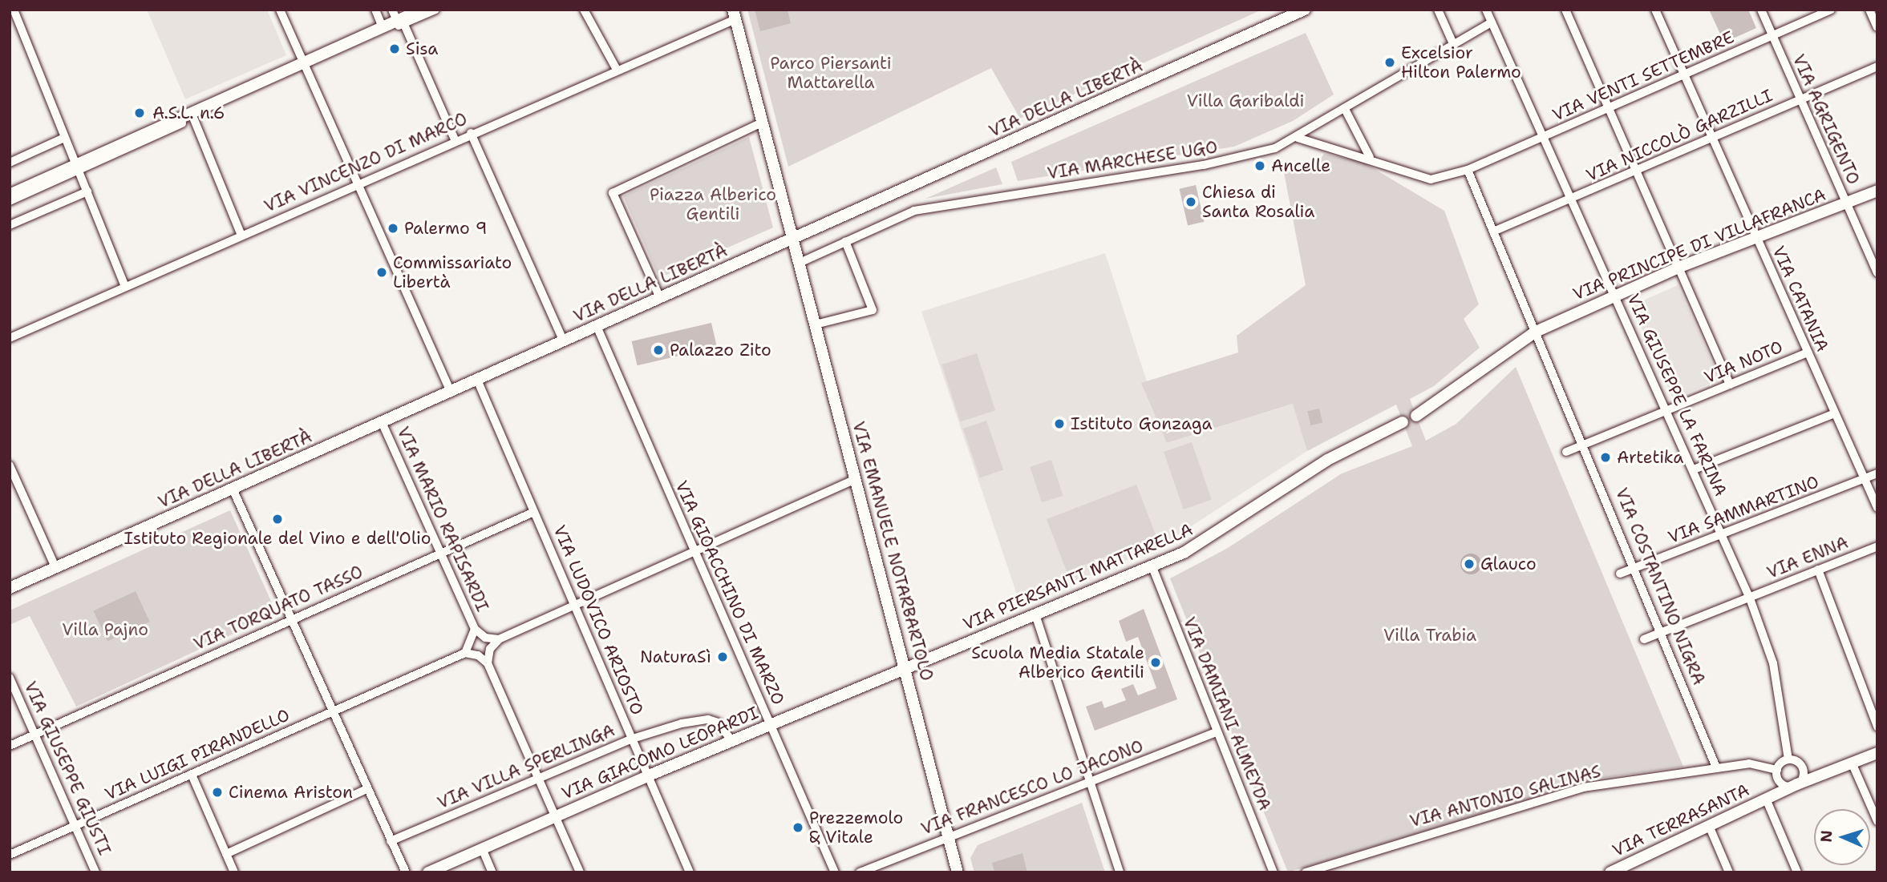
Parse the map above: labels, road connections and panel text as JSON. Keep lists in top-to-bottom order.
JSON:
{
  "streets": {
    "street": [
      "VIA VENTI SETTEMBRE",
      "VIA DELLA LIBERTÀ",
      "VIA AGRIGENTO",
      "VIA NICCOLÒ GARZILLI",
      "VIA MARCHESE UGO",
      "VIA VINCENZO DI MARCO",
      "VIA PRINCIPE DI VILLAFRANCA",
      "VIA CATANIA",
      "VIA NOTO",
      "VIA GIUSEPPE LA FARINA",
      "VIA SAMMARTINO",
      "VIA MARIO RAPISARDI",
      "VIA EMANUELE NOTARBARTOLO",
      "VIA ENNA",
      "VIA PIERSANTI MATTARELLA",
      "VIA COSTANTINO NIGRA",
      "VIA GIOACCHINO DI MARZO",
      "VIA TORQUATO TASSO",
      "VIA LUDOVICO ARIOSTO",
      "VIA DAMIANI ALMEYDA",
      "VIA GIACOMO LEOPARDI",
      "VIA LUIGI PIRANDELLO",
      "VIA VILLA SPERLINGA",
      "VIA GIUSEPPE GIUSTI",
      "VIA FRANCESCO LO JACONO",
      "VIA ANTONIO SALINAS",
      "VIA TERRASANTA"
    ]
  },
  "crossings": [
    ["VIA VENTI SETTEMBRE", "VIA AGRIGENTO"],
    ["VIA VENTI SETTEMBRE", "VIA MARCHESE UGO"],
    ["VIA VENTI SETTEMBRE", "VIA CATANIA"],
    ["VIA VENTI SETTEMBRE", "VIA GIUSEPPE LA FARINA"],
    ["VIA VENTI SETTEMBRE", "VIA COSTANTINO NIGRA"],
    ["VIA DELLA LIBERTÀ", "VIA MARIO RAPISARDI"],
    ["VIA DELLA LIBERTÀ", "VIA EMANUELE NOTARBARTOLO"],
    ["VIA DELLA LIBERTÀ", "VIA GIOACCHINO DI MARZO"],
    ["VIA DELLA LIBERTÀ", "VIA LUDOVICO ARIOSTO"],
    ["VIA AGRIGENTO", "VIA NICCOLÒ GARZILLI"],
    ["VIA AGRIGENTO", "VIA PRINCIPE DI VILLAFRANCA"],
    ["VIA NICCOLÒ GARZILLI", "VIA CATANIA"],
    ["VIA NICCOLÒ GARZILLI", "VIA GIUSEPPE LA FARINA"],
    ["VIA NICCOLÒ GARZILLI", "VIA COSTANTINO NIGRA"],
    ["VIA MARCHESE UGO", "VIA GIUSEPPE LA FARINA"],
    ["VIA MARCHESE UGO", "VIA EMANUELE NOTARBARTOLO"],
    ["VIA VINCENZO DI MARCO", "VIA EMANUELE NOTARBARTOLO"],
    ["VIA PRINCIPE DI VILLAFRANCA", "VIA CATANIA"],
    ["VIA PRINCIPE DI VILLAFRANCA", "VIA GIUSEPPE LA FARINA"],
    ["VIA PRINCIPE DI VILLAFRANCA", "VIA COSTANTINO NIGRA"],
    ["VIA CATANIA", "VIA NOTO"],
    ["VIA CATANIA", "VIA SAMMARTINO"],
    ["VIA NOTO", "VIA GIUSEPPE LA FARINA"],
    ["VIA NOTO", "VIA COSTANTINO NIGRA"],
    ["VIA GIUSEPPE LA FARINA", "VIA SAMMARTINO"],
    ["VIA GIUSEPPE LA FARINA", "VIA ENNA"],
    ["VIA GIUSEPPE LA FARINA", "VIA ANTONIO SALINAS"],
    ["VIA GIUSEPPE LA FARINA", "VIA TERRASANTA"],
    ["VIA SAMMARTINO", "VIA COSTANTINO NIGRA"],
    ["VIA MARIO RAPISARDI", "VIA TORQUATO TASSO"],
    ["VIA EMANUELE NOTARBARTOLO", "VIA PIERSANTI MATTARELLA"],
    ["VIA EMANUELE NOTARBARTOLO", "VIA GIACOMO LEOPARDI"],
    ["VIA EMANUELE NOTARBARTOLO", "VIA FRANCESCO LO JACONO"],
    ["VIA ENNA", "VIA COSTANTINO NIGRA"],
    ["VIA PIERSANTI MATTARELLA", "VIA DAMIANI ALMEYDA"],
    ["VIA PIERSANTI MATTARELLA", "VIA GIACOMO LEOPARDI"],
    ["VIA COSTANTINO NIGRA", "VIA ANTONIO SALINAS"],
    ["VIA GIOACCHINO DI MARZO", "VIA GIACOMO LEOPARDI"],
    ["VIA TORQUATO TASSO", "VIA LUDOVICO ARIOSTO"],
    ["VIA TORQUATO TASSO", "VIA GIUSEPPE GIUSTI"],
    ["VIA LUDOVICO ARIOSTO", "VIA GIACOMO LEOPARDI"],
    ["VIA LUDOVICO ARIOSTO", "VIA VILLA SPERLINGA"],
    ["VIA DAMIANI ALMEYDA", "VIA FRANCESCO LO JACONO"],
    ["VIA GIACOMO LEOPARDI", "VIA VILLA SPERLINGA"],
    ["VIA LUIGI PIRANDELLO", "VIA GIUSEPPE GIUSTI"],
    ["VIA ANTONIO SALINAS", "VIA TERRASANTA"]
  ],
  "parks": [
    "Parco Piersanti Mattarella",
    "Villa Garibaldi",
    "Piazza Alberico Gentili",
    "Villa Pajno",
    "Villa Trabia"
  ],
  "places": [
    "Sisa",
    "Excelsior Hilton Palermo",
    "A.S.L. n.6",
    "Ancelle",
    "Chiesa di Santa Rosalia",
    "Palermo 9",
    "Commissariato Libertà",
    "Palazzo Zito",
    "Istituto Gonzaga",
    "Artetika",
    "Istituto Regionale del Vino e dell'Olio",
    "Glauco",
    "NaturaSì",
    "Scuola Media Statale Alberico Gentili",
    "Cinema Ariston",
    "Prezzemolo & Vitale"
  ],
  "north": "left"
}
